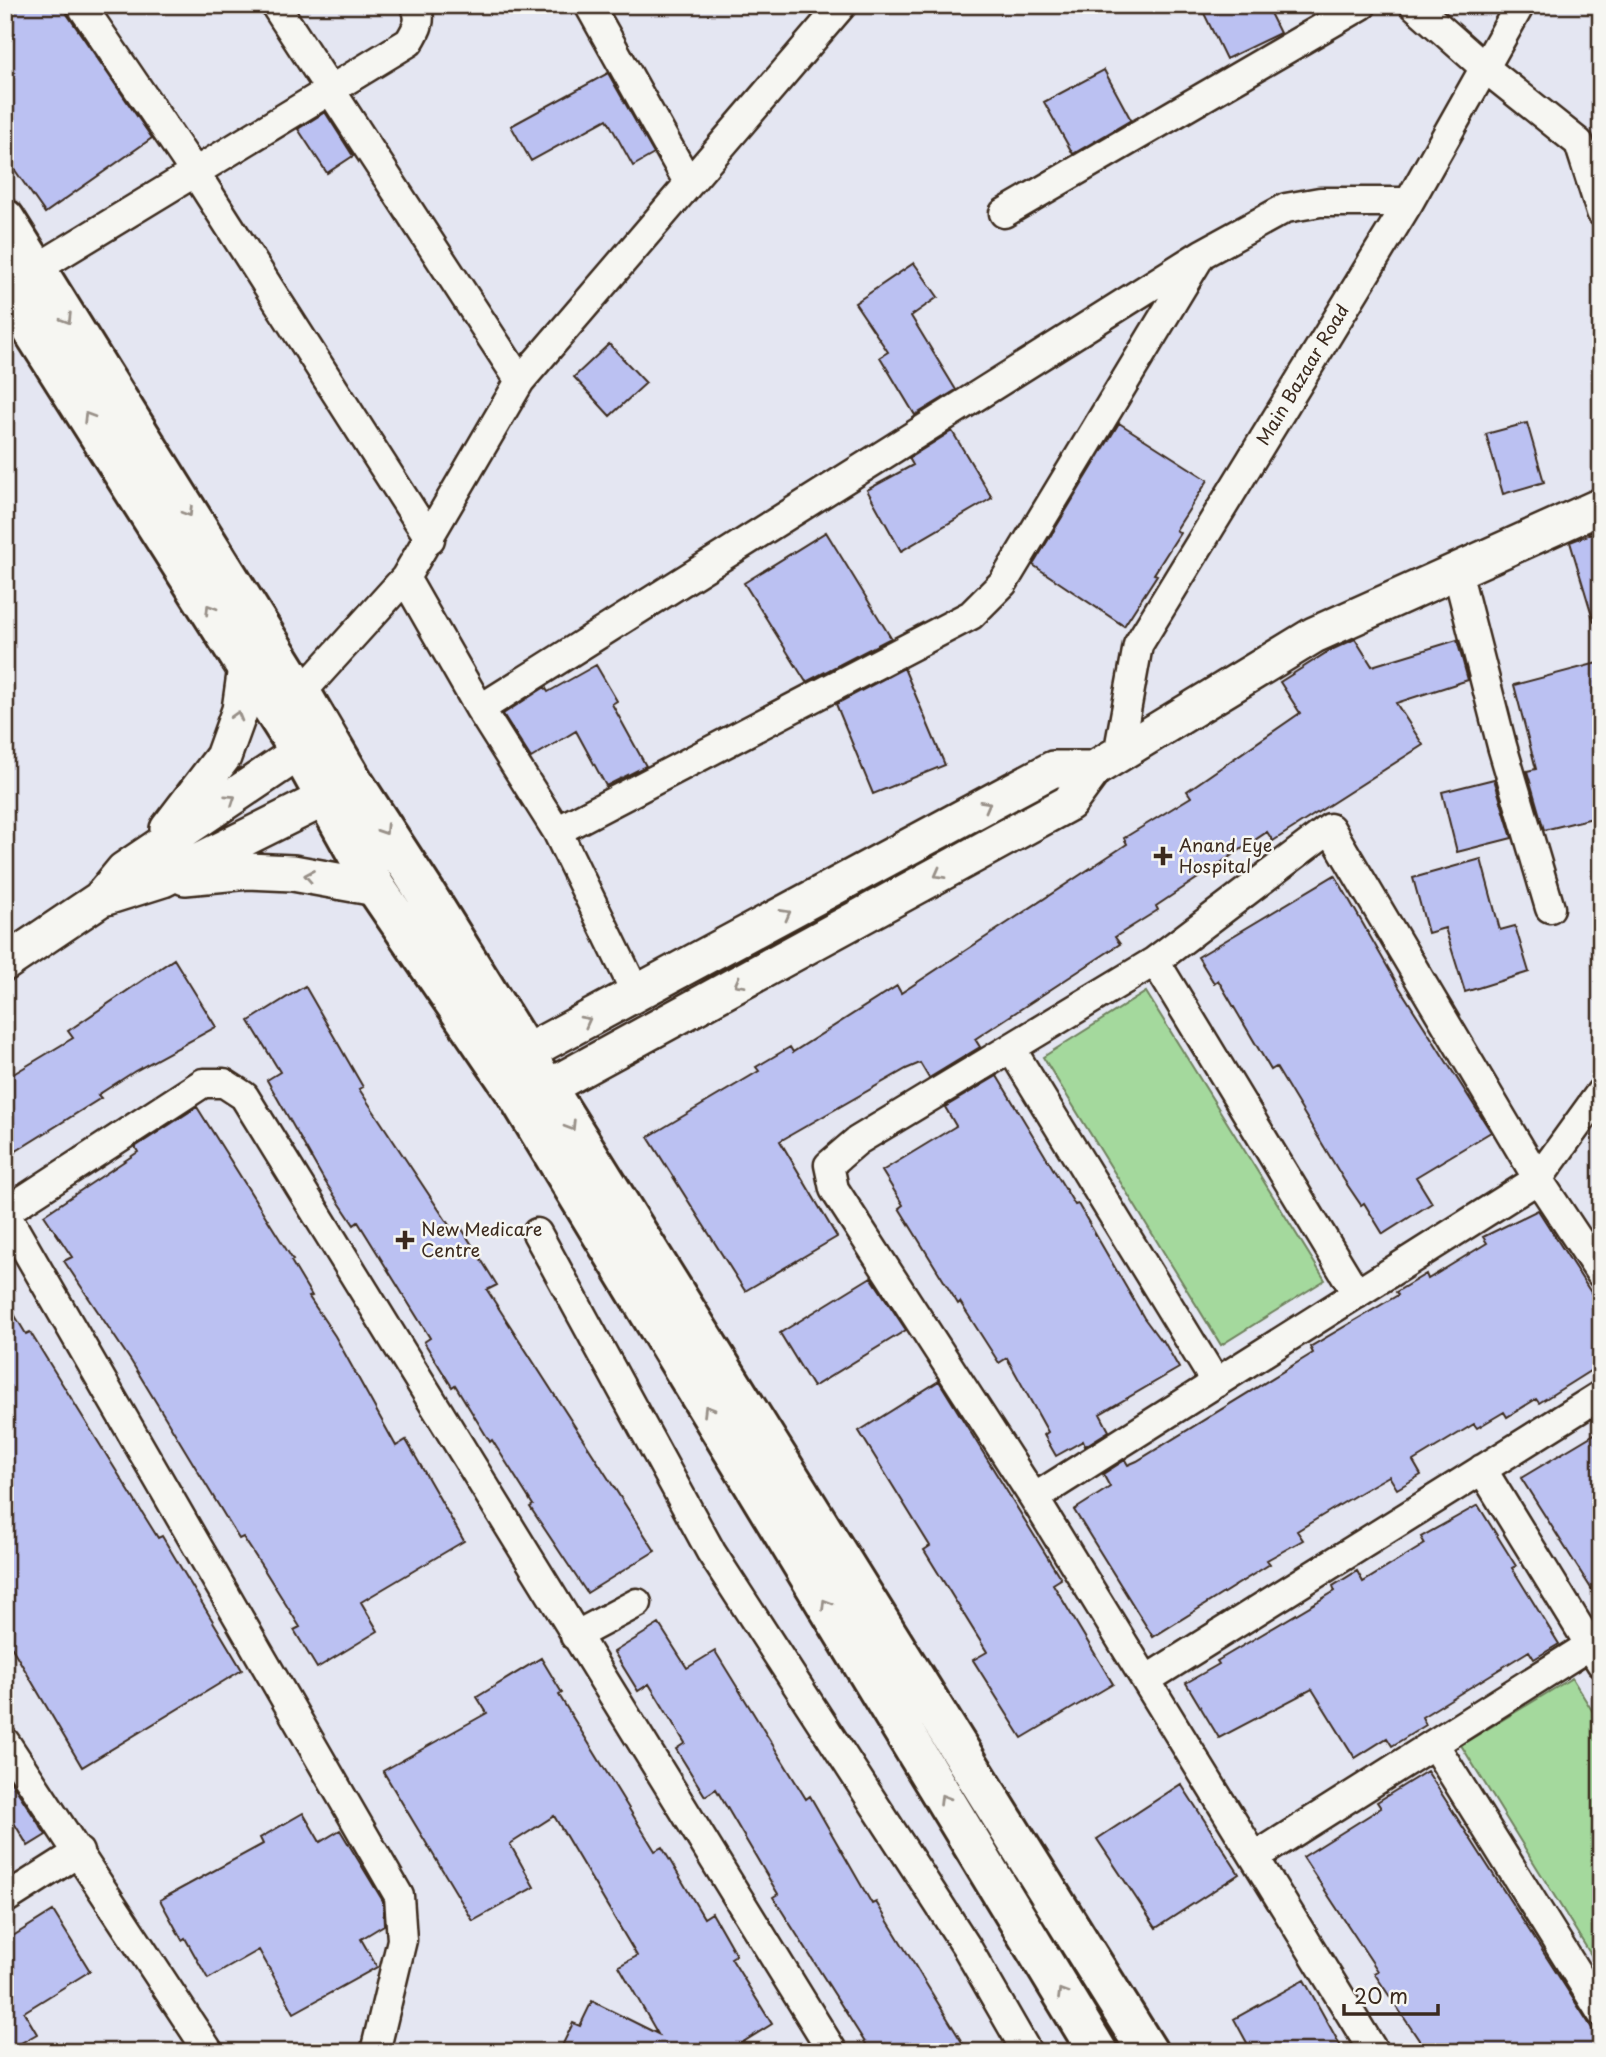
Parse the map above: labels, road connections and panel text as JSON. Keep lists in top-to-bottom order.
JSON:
{
  "streets": {
    "street": ["Main Bazaar Road"]
  },
  "places": {
    "health": ["Anand Eye Hospital", "New Medicare Centre"]
  },
  "scale_bar": "20 m"
}
